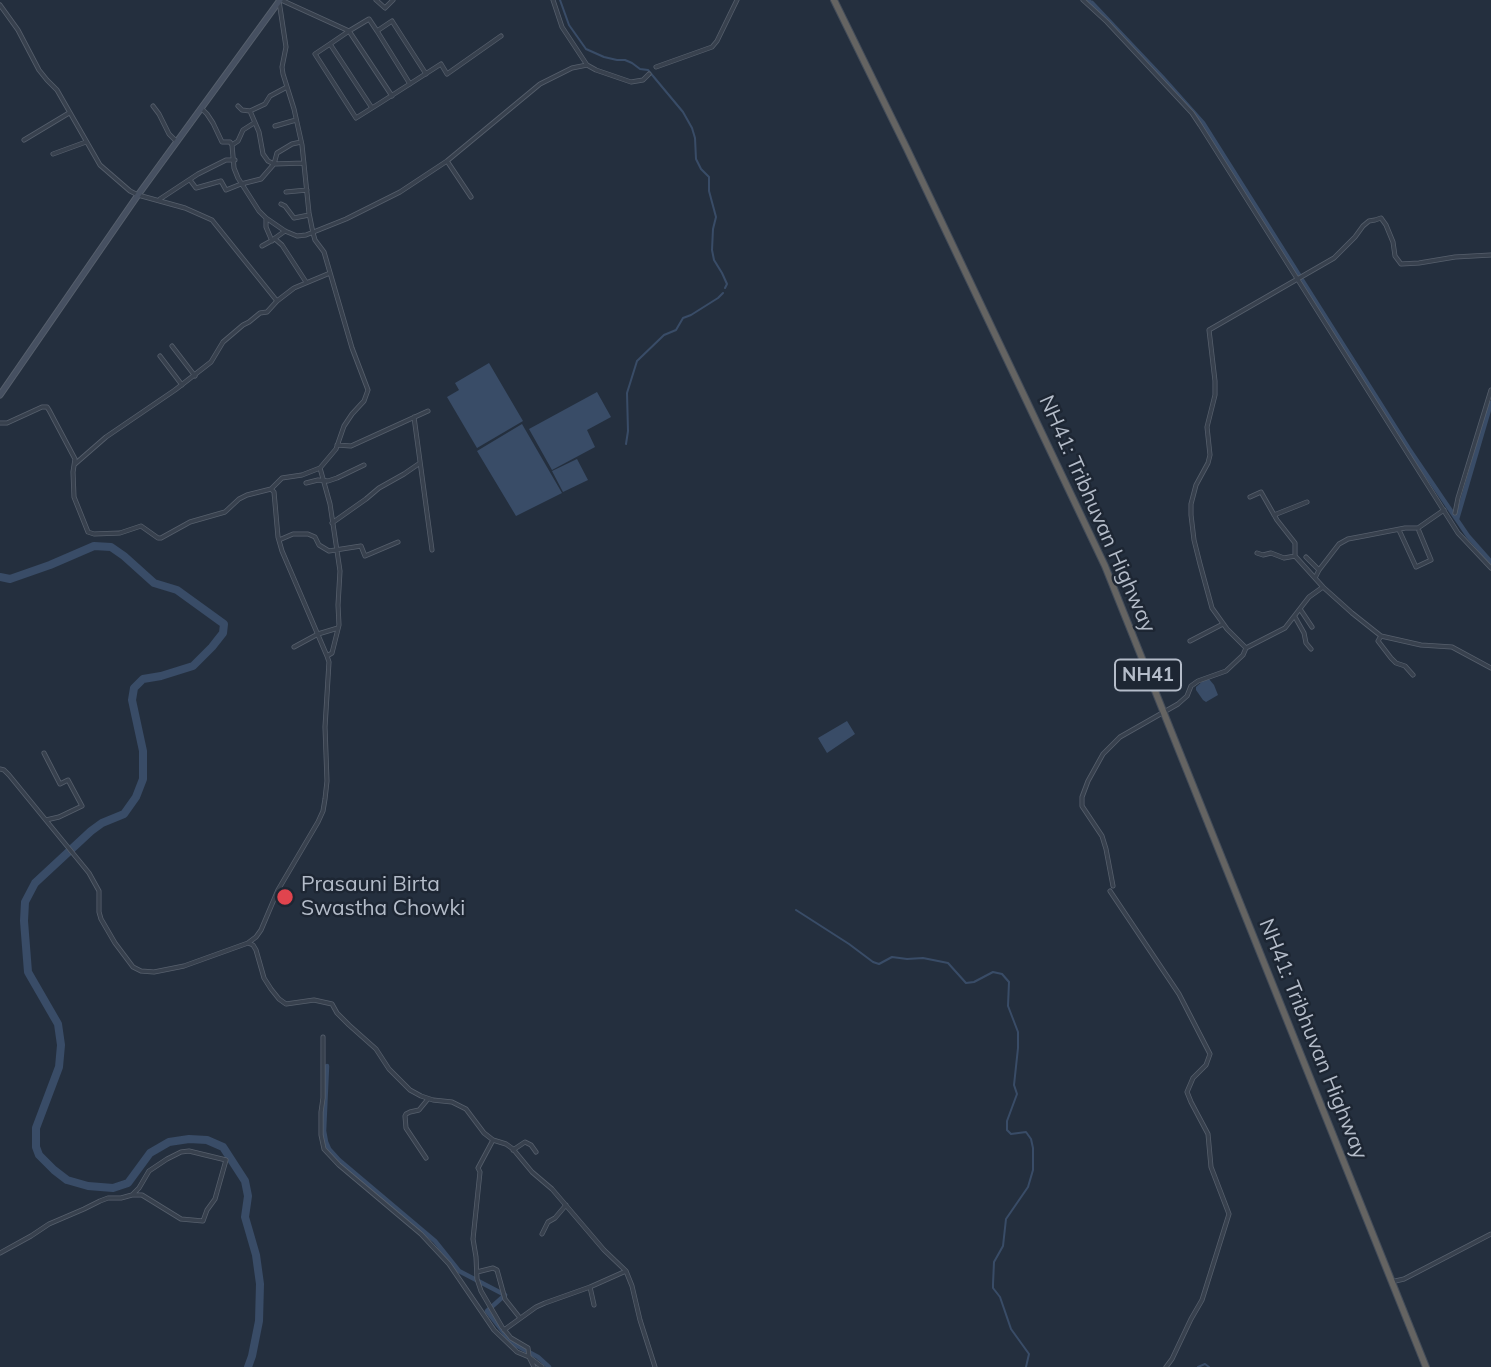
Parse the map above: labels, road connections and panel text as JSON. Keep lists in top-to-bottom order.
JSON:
{
  "streets": {
    "highway": ["NH41: Tribhuvan Highway", "NH41"]
  },
  "places": ["Prasauni Birta Swastha Chowki"]
}
